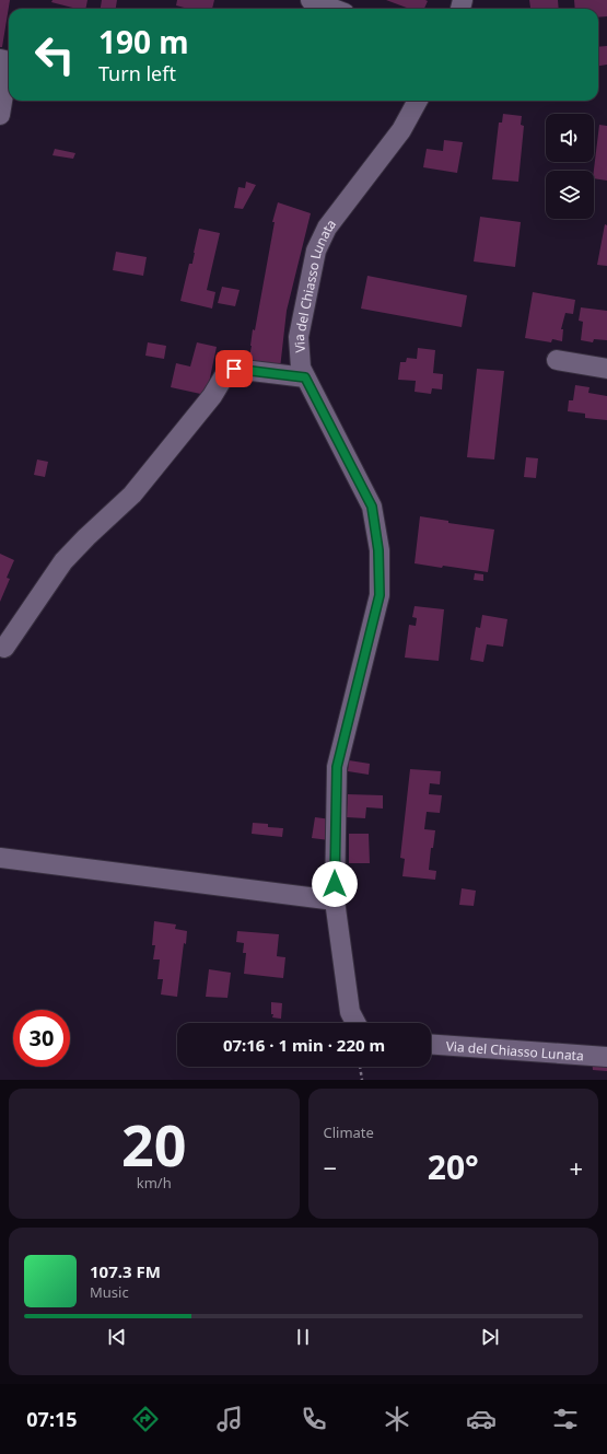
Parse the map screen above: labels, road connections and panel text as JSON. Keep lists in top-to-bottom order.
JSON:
{
  "streets": {
    "street": ["Via del Chiasso Lunata"]
  },
  "page": {
    "turn": ["190 m", "Turn left"],
    "limit": "30",
    "trip": "07:16 · 1 min · 220 m",
    "tile": [
      ["20", "km/h"],
      "Climate"
    ],
    "heat": ["−", "20°", "+"],
    "song": ["107.3 FM", "Music"],
    "tabs": "07:15"
  }
}
